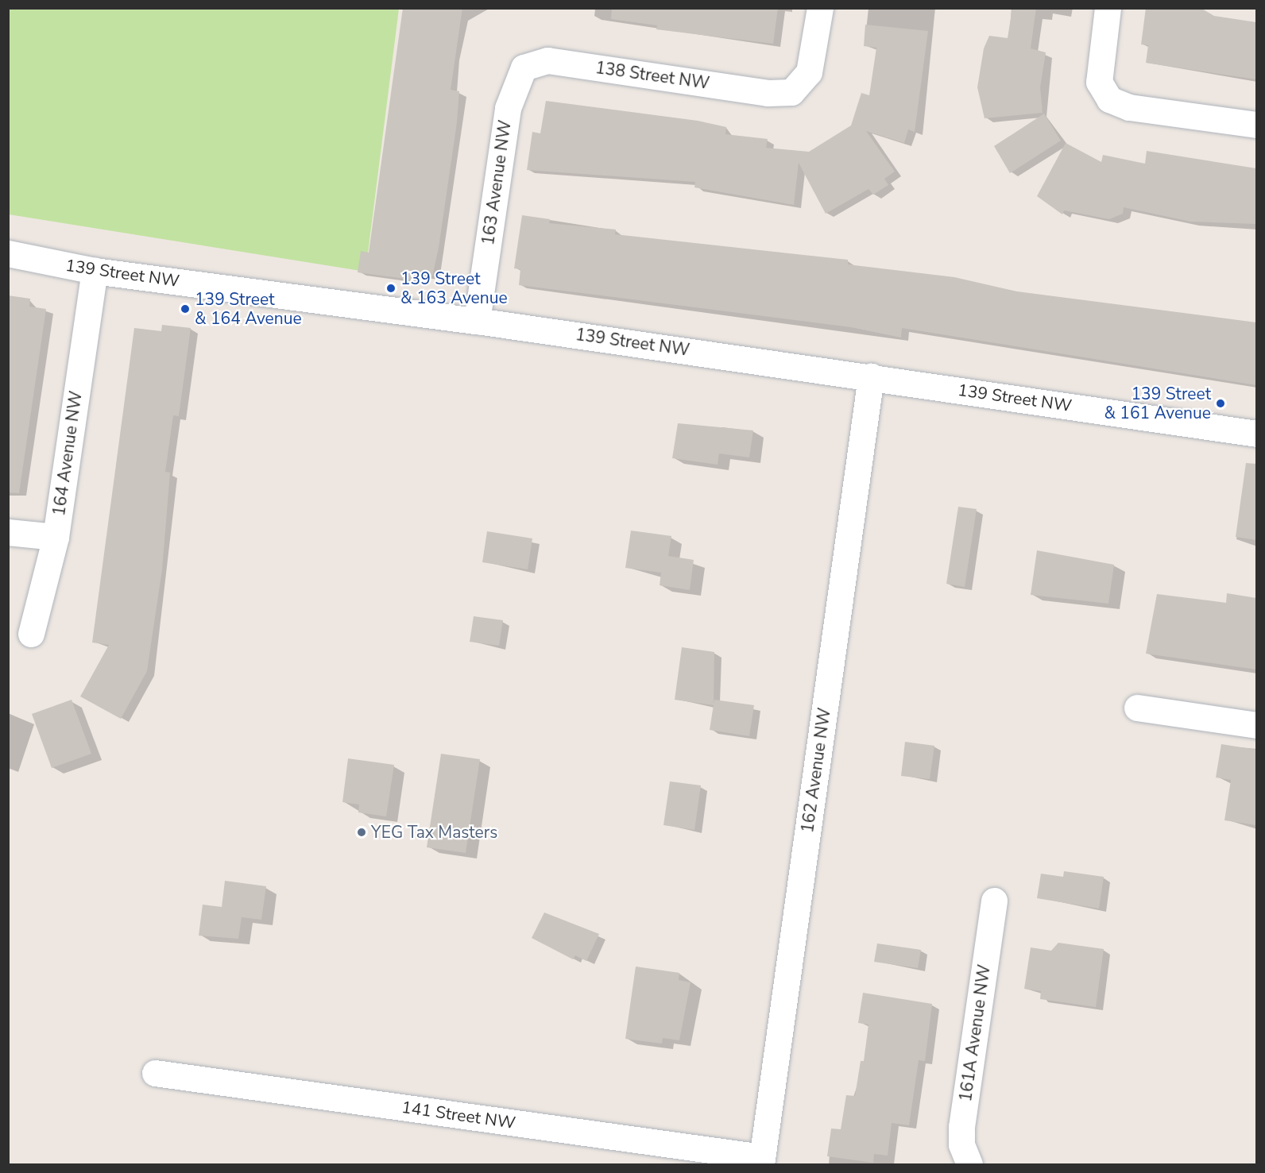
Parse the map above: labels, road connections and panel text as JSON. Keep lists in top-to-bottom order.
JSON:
{
  "streets": {
    "street": [
      "138 Street NW",
      "163 Avenue NW",
      "139 Street NW",
      "164 Avenue NW",
      "162 Avenue NW",
      "161A Avenue NW",
      "141 Street NW"
    ]
  },
  "crossings": [
    ["138 Street NW", "163 Avenue NW"],
    ["163 Avenue NW", "139 Street NW"],
    ["139 Street NW", "164 Avenue NW"],
    ["139 Street NW", "162 Avenue NW"],
    ["162 Avenue NW", "141 Street NW"]
  ],
  "places": [
    "139 Street & 163 Avenue",
    "139 Street & 164 Avenue",
    "139 Street & 161 Avenue",
    "YEG Tax Masters"
  ]
}
